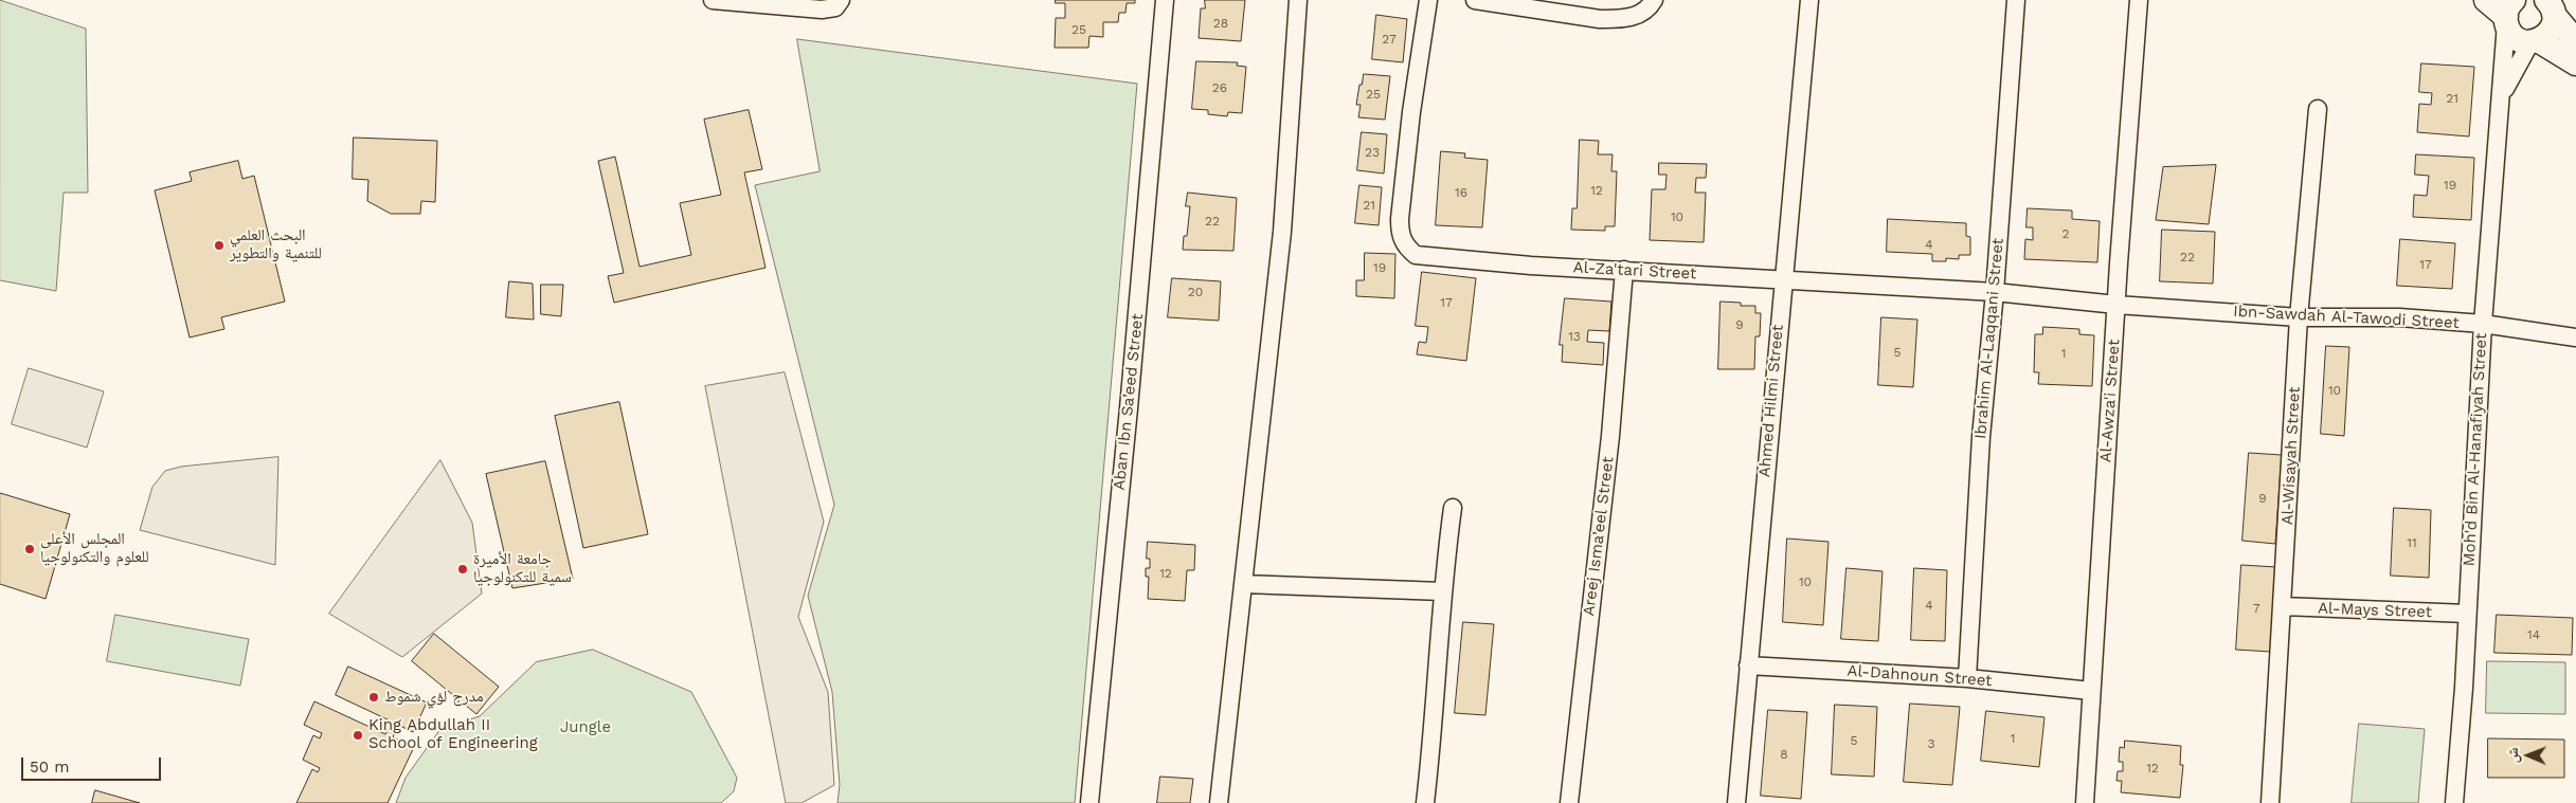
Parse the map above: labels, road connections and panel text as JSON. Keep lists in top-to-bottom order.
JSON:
{
  "streets": {
    "street": [
      "Al-Za'tari Street",
      "Ibn-Sawdah Al-Tawodi Street",
      "Ibrahim Al-Laqqani Street",
      "Ahmed Hilmi Street",
      "Al-Awza'i Street",
      "Aban Ibn Sa’eed Street",
      "Moh'd Bin Al-Hanafiyah Street",
      "Al-Wisayah Street",
      "Areej Isma’eel Street",
      "Al-Mays Street",
      "Al-Dahnoun Street"
    ]
  },
  "crossings": [
    ["Al-Za'tari Street", "Ibn-Sawdah Al-Tawodi Street"],
    ["Al-Za'tari Street", "Ibrahim Al-Laqqani Street"],
    ["Al-Za'tari Street", "Ahmed Hilmi Street"],
    ["Al-Za'tari Street", "Al-Awza'i Street"],
    ["Al-Za'tari Street", "Areej Isma’eel Street"],
    ["Ibn-Sawdah Al-Tawodi Street", "Al-Awza'i Street"],
    ["Ibn-Sawdah Al-Tawodi Street", "Moh'd Bin Al-Hanafiyah Street"],
    ["Ibn-Sawdah Al-Tawodi Street", "Al-Wisayah Street"],
    ["Ibrahim Al-Laqqani Street", "Al-Dahnoun Street"],
    ["Ahmed Hilmi Street", "Al-Dahnoun Street"],
    ["Al-Awza'i Street", "Al-Dahnoun Street"],
    ["Moh'd Bin Al-Hanafiyah Street", "Al-Mays Street"],
    ["Al-Wisayah Street", "Al-Mays Street"]
  ],
  "parks": ["Jungle"],
  "places": [
    "البحث العلمي للتنمية والتطوير",
    "المجلس الأعلى للعلوم والتكنولوجيا",
    "جامعة الأميرة سمية للتكنولوجيا",
    "مدرج لؤي شموط",
    "King Abdullah II School of Engineering"
  ],
  "house_numbers": [
    "28",
    "25",
    "27",
    "26",
    "25",
    "21",
    "23",
    "19",
    "12",
    "16",
    "21",
    "10",
    "22",
    "2",
    "4",
    "22",
    "17",
    "19",
    "20",
    "17",
    "9",
    "13",
    "5",
    "1",
    "10",
    "9",
    "11",
    "12",
    "10",
    "4",
    "7",
    "14",
    "1",
    "5",
    "3",
    "8",
    "12"
  ],
  "scale_bar": "50 m",
  "north": "left"
}
